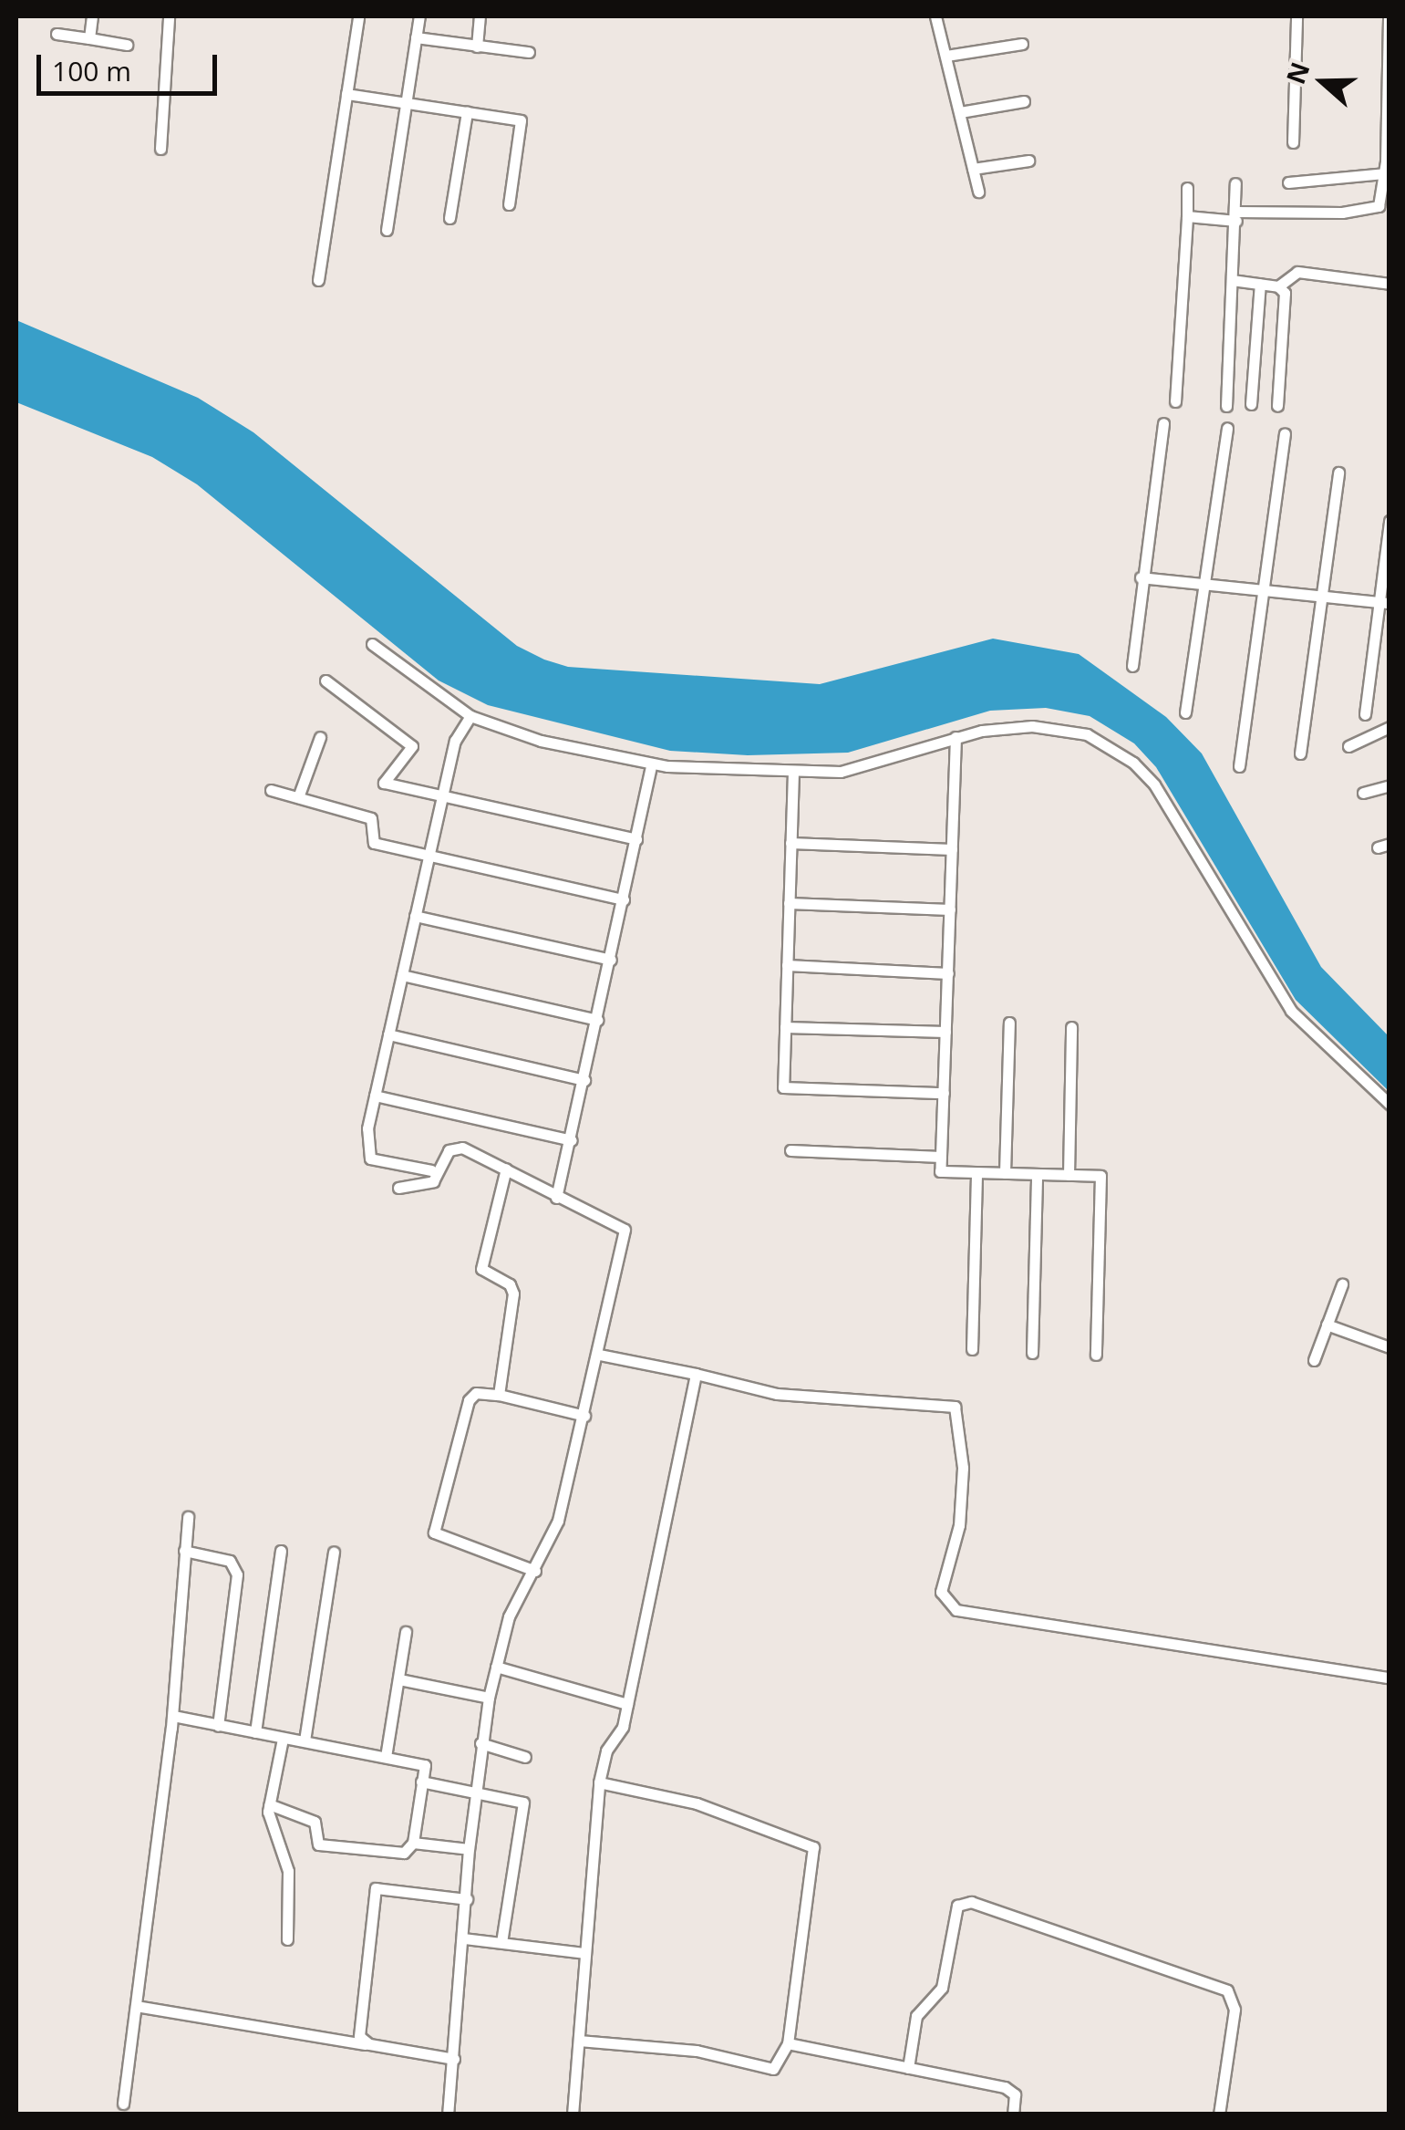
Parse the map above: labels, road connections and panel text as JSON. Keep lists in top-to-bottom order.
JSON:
{
  "scale_bar": "100 m",
  "north": "left"
}
